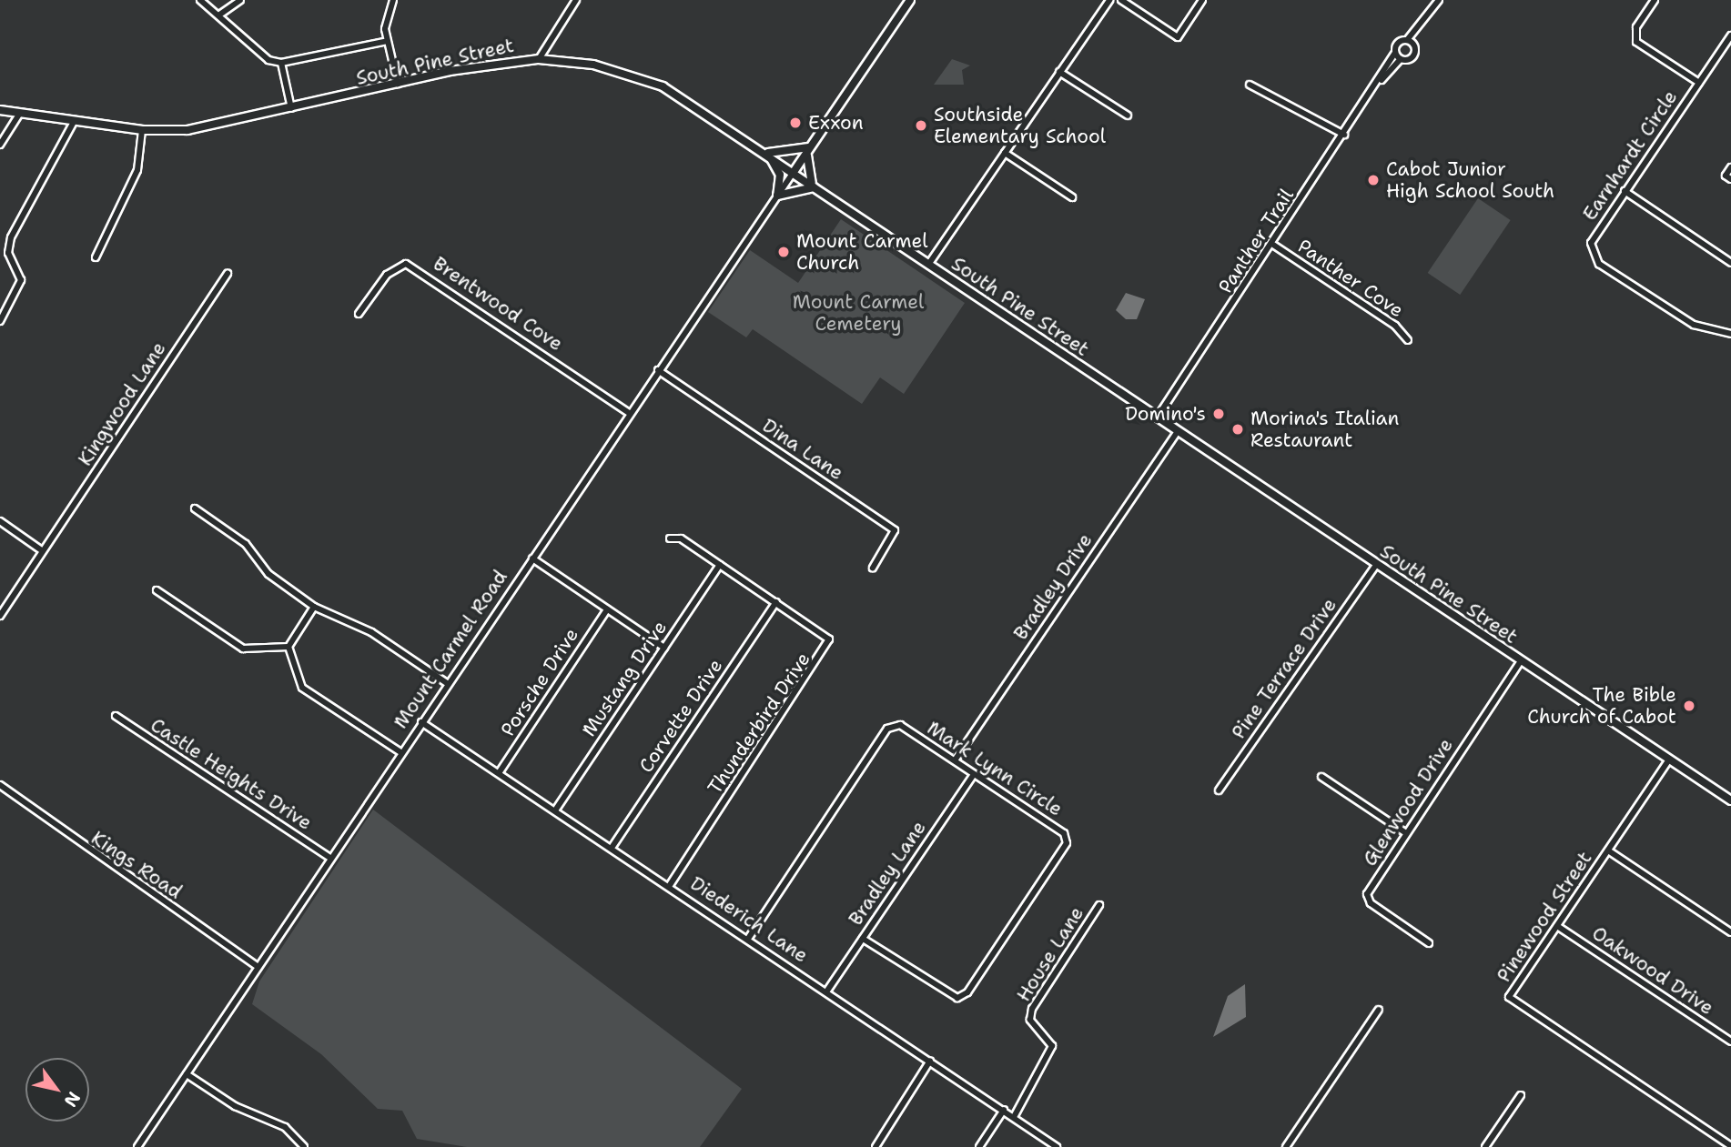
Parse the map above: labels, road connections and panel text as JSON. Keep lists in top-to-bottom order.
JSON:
{
  "streets": {
    "main road": ["South Pine Street"],
    "street": [
      "Earnhardt Circle",
      "Panther Trail",
      "Panther Cove",
      "Brentwood Cove",
      "Kingwood Lane",
      "Dina Lane",
      "Bradley Drive",
      "Mount Carmel Road",
      "Pine Terrace Drive",
      "Mustang Drive",
      "Porsche Drive",
      "Corvette Drive",
      "Thunderbird Drive",
      "Mark Lynn Circle",
      "Castle Heights Drive",
      "Glenwood Drive",
      "Kings Road",
      "Bradley Lane",
      "Pinewood Street",
      "Diederich Lane",
      "House Lane",
      "Oakwood Drive"
    ]
  },
  "crossings": [
    ["South Pine Street", "Panther Trail"],
    ["South Pine Street", "Bradley Drive"],
    ["South Pine Street", "Mount Carmel Road"],
    ["South Pine Street", "Pine Terrace Drive"],
    ["South Pine Street", "Glenwood Drive"],
    ["South Pine Street", "Pinewood Street"],
    ["Panther Trail", "Panther Cove"],
    ["Brentwood Cove", "Mount Carmel Road"],
    ["Dina Lane", "Mount Carmel Road"],
    ["Bradley Drive", "Mark Lynn Circle"],
    ["Mount Carmel Road", "Castle Heights Drive"],
    ["Mount Carmel Road", "Kings Road"],
    ["Mount Carmel Road", "Diederich Lane"],
    ["Mustang Drive", "Thunderbird Drive"],
    ["Mustang Drive", "Diederich Lane"],
    ["Porsche Drive", "Diederich Lane"],
    ["Corvette Drive", "Thunderbird Drive"],
    ["Corvette Drive", "Diederich Lane"],
    ["Thunderbird Drive", "Diederich Lane"],
    ["Mark Lynn Circle", "Bradley Lane"],
    ["Mark Lynn Circle", "Diederich Lane"],
    ["Bradley Lane", "Diederich Lane"],
    ["Pinewood Street", "Oakwood Drive"],
    ["Diederich Lane", "House Lane"]
  ],
  "parks": ["Mount Carmel Cemetery"],
  "places": [
    "Exxon",
    "Southside Elementary School",
    "Cabot Junior High School South",
    "Mount Carmel Church",
    "Domino's",
    "Morina's Italian Restaurant",
    "The Bible Church of Cabot"
  ],
  "north": "bottom right"
}
